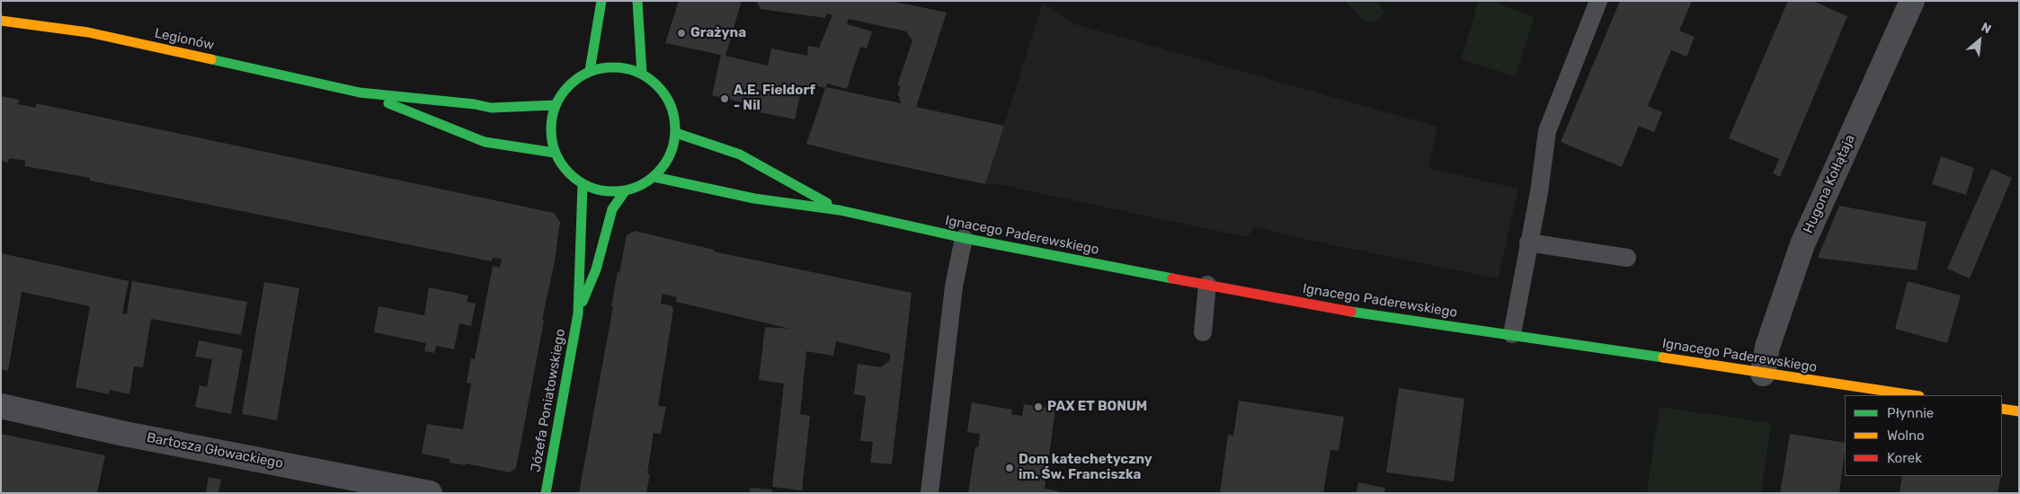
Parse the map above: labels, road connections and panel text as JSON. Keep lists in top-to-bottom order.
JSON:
{
  "streets": {
    "main road": ["Legionów", "Ignacego Paderewskiego", "Józefa Poniatowskiego"],
    "street": ["Hugona Kołłątaja", "Bartosza Głowackiego"]
  },
  "crossings": [
    ["Legionów", "Ignacego Paderewskiego"],
    ["Legionów", "Józefa Poniatowskiego"],
    ["Hugona Kołłątaja", "Ignacego Paderewskiego"],
    ["Ignacego Paderewskiego", "Józefa Poniatowskiego"]
  ],
  "places": [
    "Grażyna",
    "A.E. Fieldorf - Nil",
    "PAX ET BONUM",
    "Dom katechetyczny im. Św. Franciszka"
  ],
  "legend": ["Płynnie", "Wolno", "Korek"],
  "north": "top right"
}
